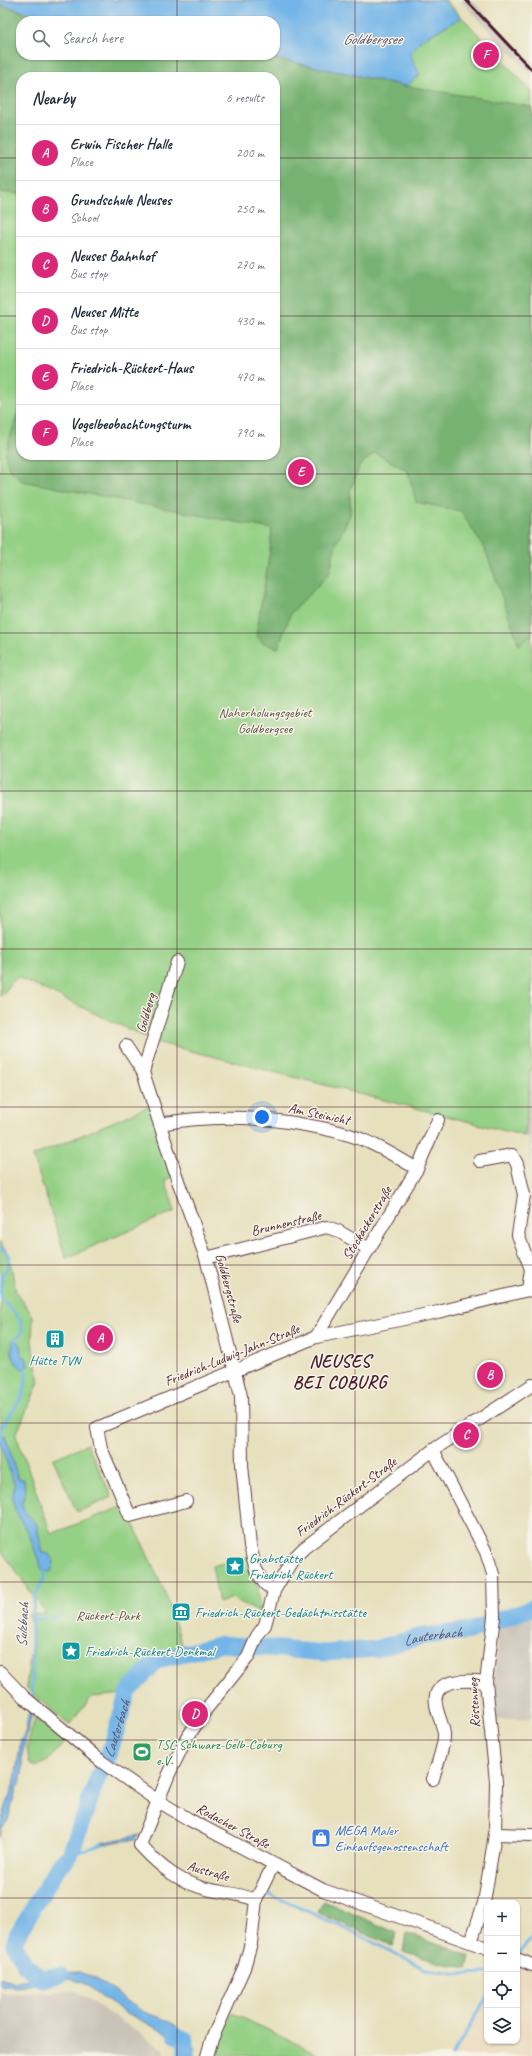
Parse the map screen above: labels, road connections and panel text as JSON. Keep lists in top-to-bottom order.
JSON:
{
  "streets": {
    "street": [
      "Goldberg",
      "Am Steinicht",
      "Brunnenstraße",
      "Stockäckerstraße",
      "Goldbergstraße",
      "Friedrich-Ludwig-Jahn-Straße",
      "Friedrich-Rückert-Straße",
      "Röstenweg",
      "Rodacher Straße",
      "Austraße"
    ]
  },
  "crossings": [
    ["Goldberg", "Goldbergstraße"],
    ["Am Steinicht", "Stockäckerstraße"],
    ["Am Steinicht", "Goldbergstraße"],
    ["Brunnenstraße", "Stockäckerstraße"],
    ["Brunnenstraße", "Goldbergstraße"],
    ["Stockäckerstraße", "Friedrich-Ludwig-Jahn-Straße"],
    ["Goldbergstraße", "Friedrich-Ludwig-Jahn-Straße"],
    ["Goldbergstraße", "Friedrich-Rückert-Straße"],
    ["Friedrich-Rückert-Straße", "Röstenweg"],
    ["Friedrich-Rückert-Straße", "Rodacher Straße"],
    ["Friedrich-Rückert-Straße", "Austraße"],
    ["Röstenweg", "Rodacher Straße"],
    ["Rodacher Straße", "Austraße"]
  ],
  "districts": ["NEUSES BEI COBURG"],
  "water": ["Goldbergsee", "Sulzbach", "Lauterbach"],
  "parks": ["Naherholungsgebiet Goldbergsee", "Rückert-Park"],
  "places": {
    "building": ["Hütte TVN"],
    "place": ["Grabstätte Friedrich Rückert", "Friedrich-Rückert-Denkmal"],
    "museum": ["Friedrich-Rückert-Gedächtnisstätte"],
    "sports": ["TSC Schwarz-Gelb-Coburg e.V."],
    "shop": ["MEGA Maler Einkaufsgenossenschaft"]
  },
  "page": {
    "search": "Search here",
    "pins": [
      "F",
      "E",
      "A",
      "B",
      "C",
      "D"
    ],
    "heading": ["Nearby", "6 results"],
    "list": [
      {
        "mark": "A",
        "name": "Erwin Fischer Halle",
        "note": "Place",
        "value": "200 m"
      },
      {
        "mark": "B",
        "name": "Grundschule Neuses",
        "note": "School",
        "value": "250 m"
      },
      {
        "mark": "C",
        "name": "Neuses Bahnhof",
        "note": "Bus stop",
        "value": "270 m"
      },
      {
        "mark": "D",
        "name": "Neuses Mitte",
        "note": "Bus stop",
        "value": "430 m"
      },
      {
        "mark": "E",
        "name": "Friedrich-Rückert-Haus",
        "note": "Place",
        "value": "470 m"
      },
      {
        "mark": "F",
        "name": "Vogelbeobachtungsturm",
        "note": "Place",
        "value": "790 m"
      }
    ],
    "map_buttons": ["+", "−"]
  }
}
